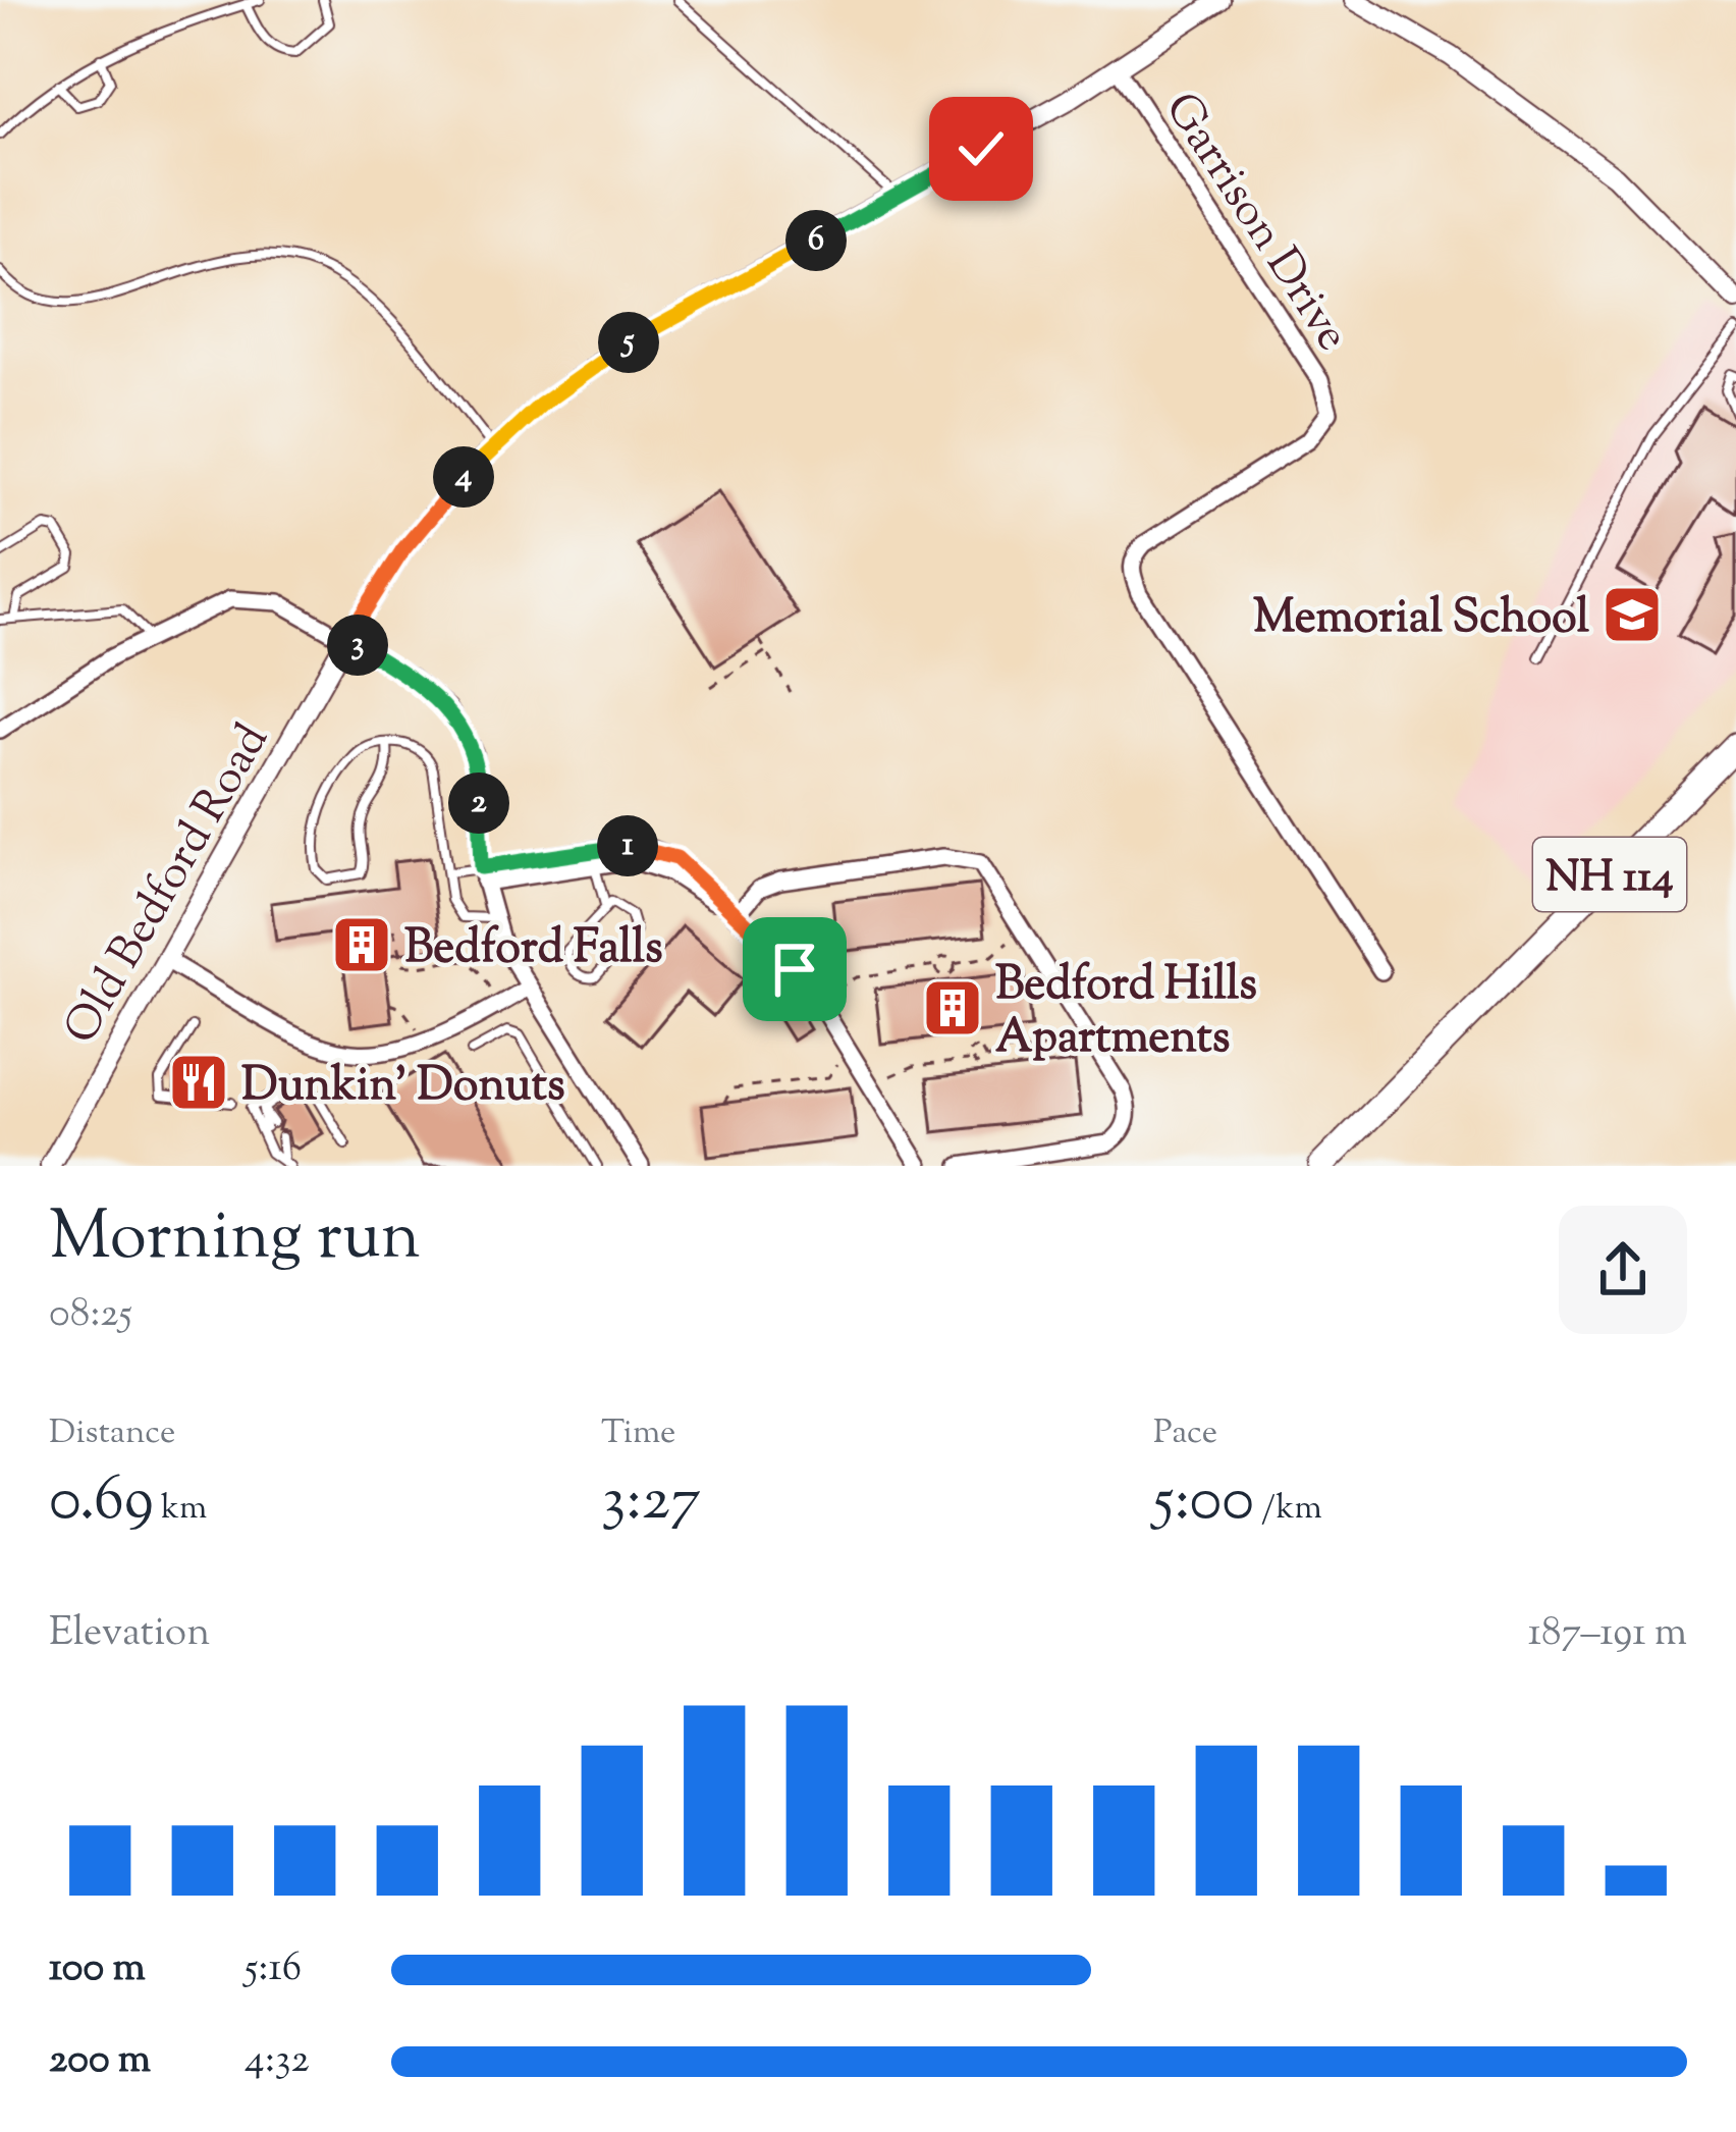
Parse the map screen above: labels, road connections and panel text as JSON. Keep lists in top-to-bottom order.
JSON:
{
  "streets": {
    "main road": ["NH 114"],
    "street": ["Garrison Drive", "Old Bedford Road"]
  },
  "crossings": [
    ["Garrison Drive", "Old Bedford Road"]
  ],
  "places": {
    "school or university": ["Memorial School"],
    "building": ["Bedford Falls", "Bedford Hills Apartments"],
    "restaurant": ["Dunkin' Donuts"]
  },
  "page": {
    "pins": [
      "6",
      "5",
      "4",
      "3",
      "2",
      "1"
    ],
    "heading": ["Morning run", "08:25"],
    "stats": [
      ["Distance", "0.69 km"],
      ["Time", "3:27"],
      ["Pace", "5:00 /km"]
    ],
    "chart": ["Elevation", "187–191 m"],
    "list": [
      {
        "name": "100 m",
        "note": "5:16"
      },
      {
        "name": "200 m",
        "note": "4:32"
      }
    ]
  }
}
